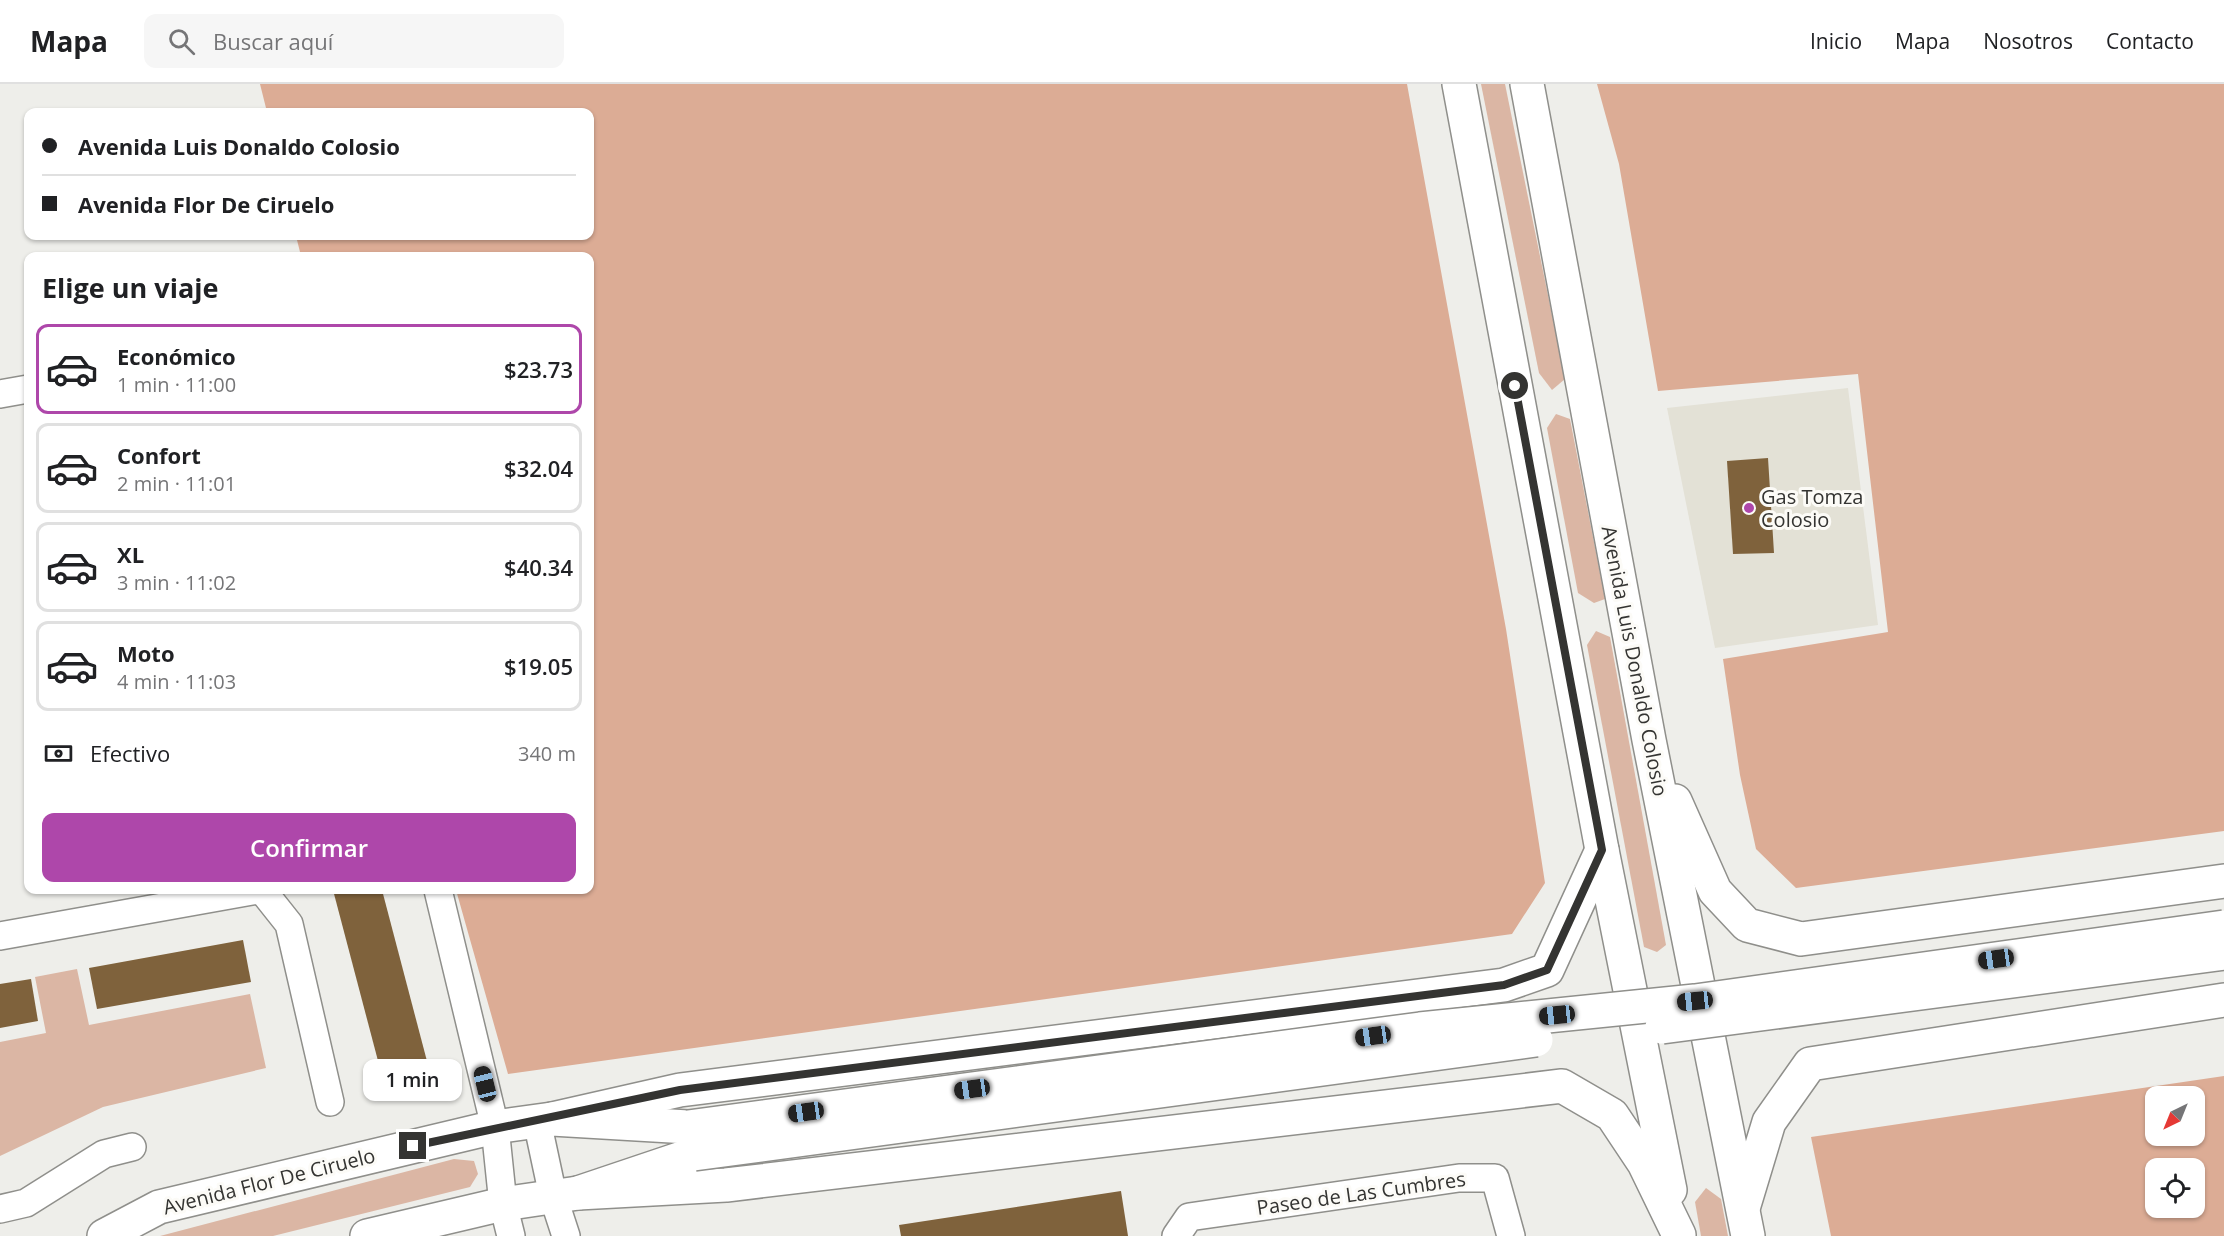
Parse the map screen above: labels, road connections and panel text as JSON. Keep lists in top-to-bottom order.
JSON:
{
  "streets": {
    "main road": ["Avenida Luis Donaldo Colosio", "Avenida Flor De Ciruelo"],
    "street": ["Paseo de Las Cumbres"]
  },
  "places": ["Gas Tomza Colosio"],
  "north": "bottom left",
  "page": {
    "header": "Mapa",
    "search": "Buscar aquí",
    "nav": [
      "Inicio",
      "Mapa",
      "Nosotros",
      "Contacto"
    ],
    "banner": ["Avenida Luis Donaldo Colosio", "Avenida Flor De Ciruelo"],
    "heading": "Elige un viaje",
    "list": [
      {
        "name": "Económico",
        "note": "1 min · 11:00",
        "value": "$23.73"
      },
      {
        "name": "Confort",
        "note": "2 min · 11:01",
        "value": "$32.04"
      },
      {
        "name": "XL",
        "note": "3 min · 11:02",
        "value": "$40.34"
      },
      {
        "name": "Moto",
        "note": "4 min · 11:03",
        "value": "$19.05"
      }
    ],
    "pay": ["Efectivo", "340 m"],
    "buttons": "Confirmar",
    "bubble": "1 min"
  }
}
